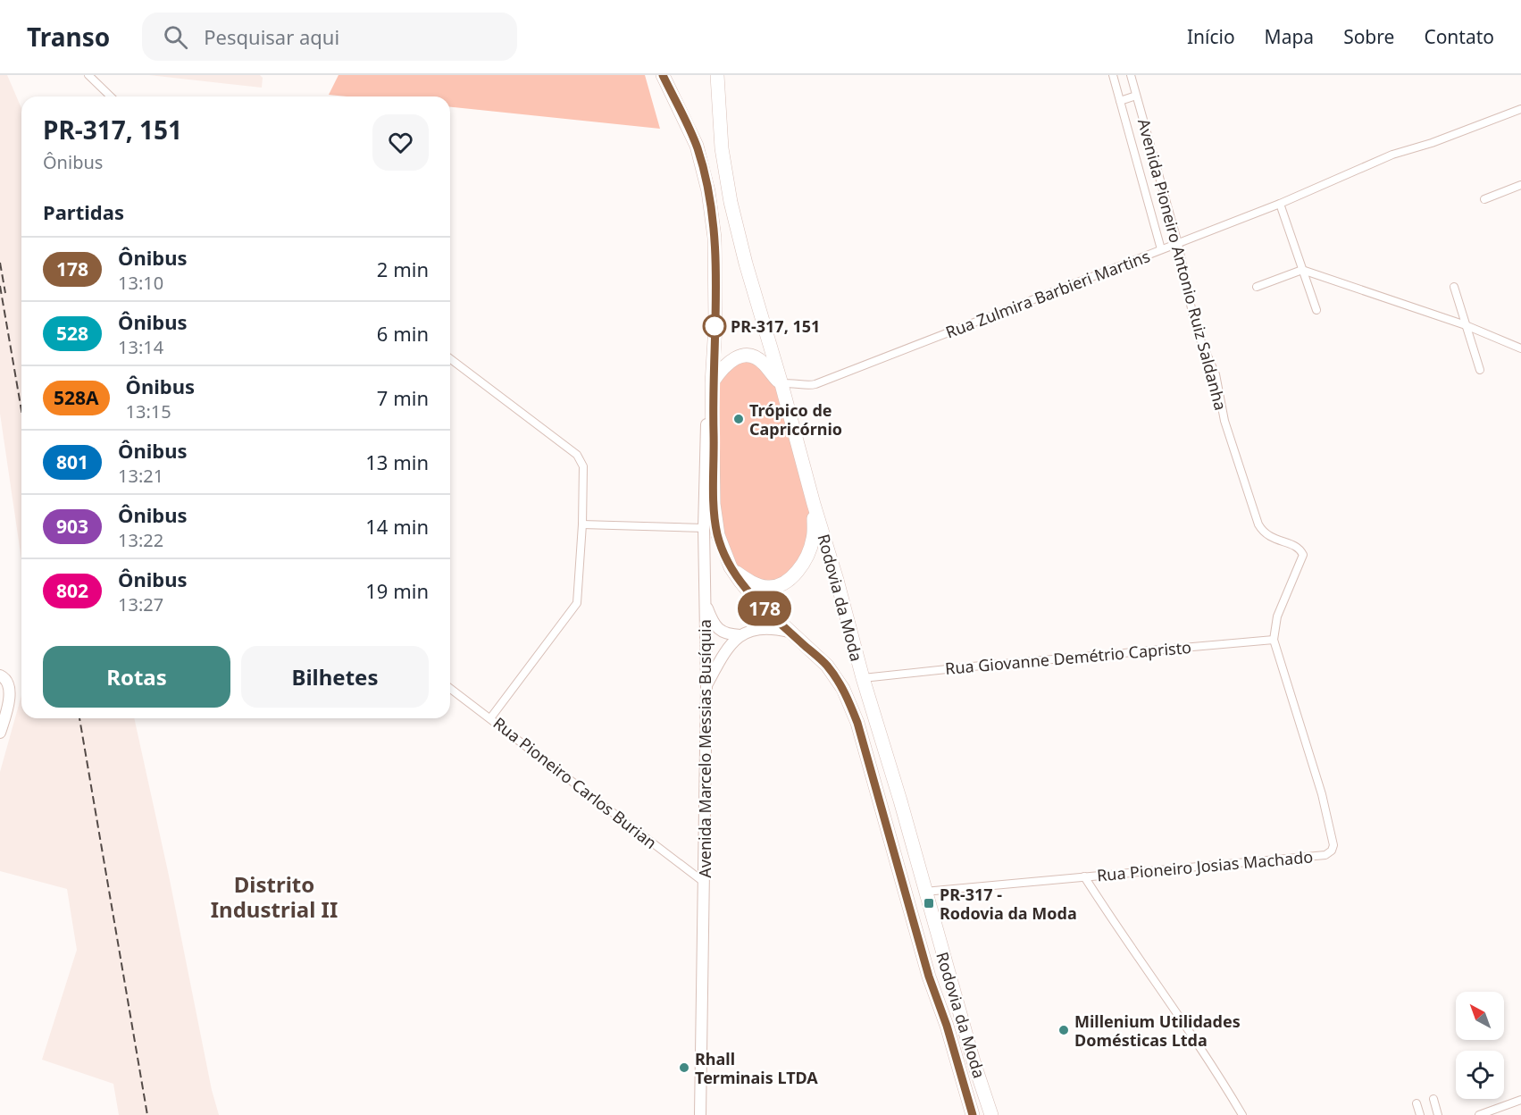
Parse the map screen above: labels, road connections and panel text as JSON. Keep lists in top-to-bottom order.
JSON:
{
  "streets": {
    "highway": ["Rodovia da Moda"],
    "street": [
      "Avenida Pioneiro Antonio Ruiz Saldanha",
      "Rua Zulmira Barbieri Martins",
      "Rua Giovanne Demétrio Capristo",
      "Avenida Marcelo Messias Busíquia",
      "Rua Pioneiro Carlos Burian",
      "Rua Pioneiro Josias Machado"
    ]
  },
  "crossings": [
    ["Avenida Pioneiro Antonio Ruiz Saldanha", "Rua Zulmira Barbieri Martins"],
    ["Avenida Pioneiro Antonio Ruiz Saldanha", "Rua Giovanne Demétrio Capristo"],
    ["Avenida Pioneiro Antonio Ruiz Saldanha", "Rua Pioneiro Josias Machado"],
    ["Rua Zulmira Barbieri Martins", "Rodovia da Moda"],
    ["Rodovia da Moda", "Rua Giovanne Demétrio Capristo"],
    ["Rodovia da Moda", "Avenida Marcelo Messias Busíquia"],
    ["Rodovia da Moda", "Rua Pioneiro Josias Machado"],
    ["Avenida Marcelo Messias Busíquia", "Rua Pioneiro Carlos Burian"]
  ],
  "districts": ["Distrito Industrial II"],
  "places": {
    "other": [
      "PR-317, 151",
      "Trópico de Capricórnio",
      "Millenium Utilidades Domésticas Ltda",
      "Rhall Terminais LTDA"
    ],
    "transit": ["PR-317 - Rodovia da Moda"]
  },
  "lines": ["bus line 178"],
  "north": "top left",
  "page": {
    "header": "Transo",
    "search": "Pesquisar aqui",
    "nav": [
      "Início",
      "Mapa",
      "Sobre",
      "Contato"
    ],
    "on_map": "178",
    "heading": [
      ["PR-317, 151", "Ônibus"],
      "Partidas"
    ],
    "list": [
      {
        "mark": "178",
        "name": "Ônibus",
        "note": "13:10",
        "value": "2 min"
      },
      {
        "mark": "528",
        "name": "Ônibus",
        "note": "13:14",
        "value": "6 min"
      },
      {
        "mark": "528A",
        "name": "Ônibus",
        "note": "13:15",
        "value": "7 min"
      },
      {
        "mark": "801",
        "name": "Ônibus",
        "note": "13:21",
        "value": "13 min"
      },
      {
        "mark": "903",
        "name": "Ônibus",
        "note": "13:22",
        "value": "14 min"
      },
      {
        "mark": "802",
        "name": "Ônibus",
        "note": "13:27",
        "value": "19 min"
      }
    ],
    "buttons": ["Rotas", "Bilhetes"]
  }
}
